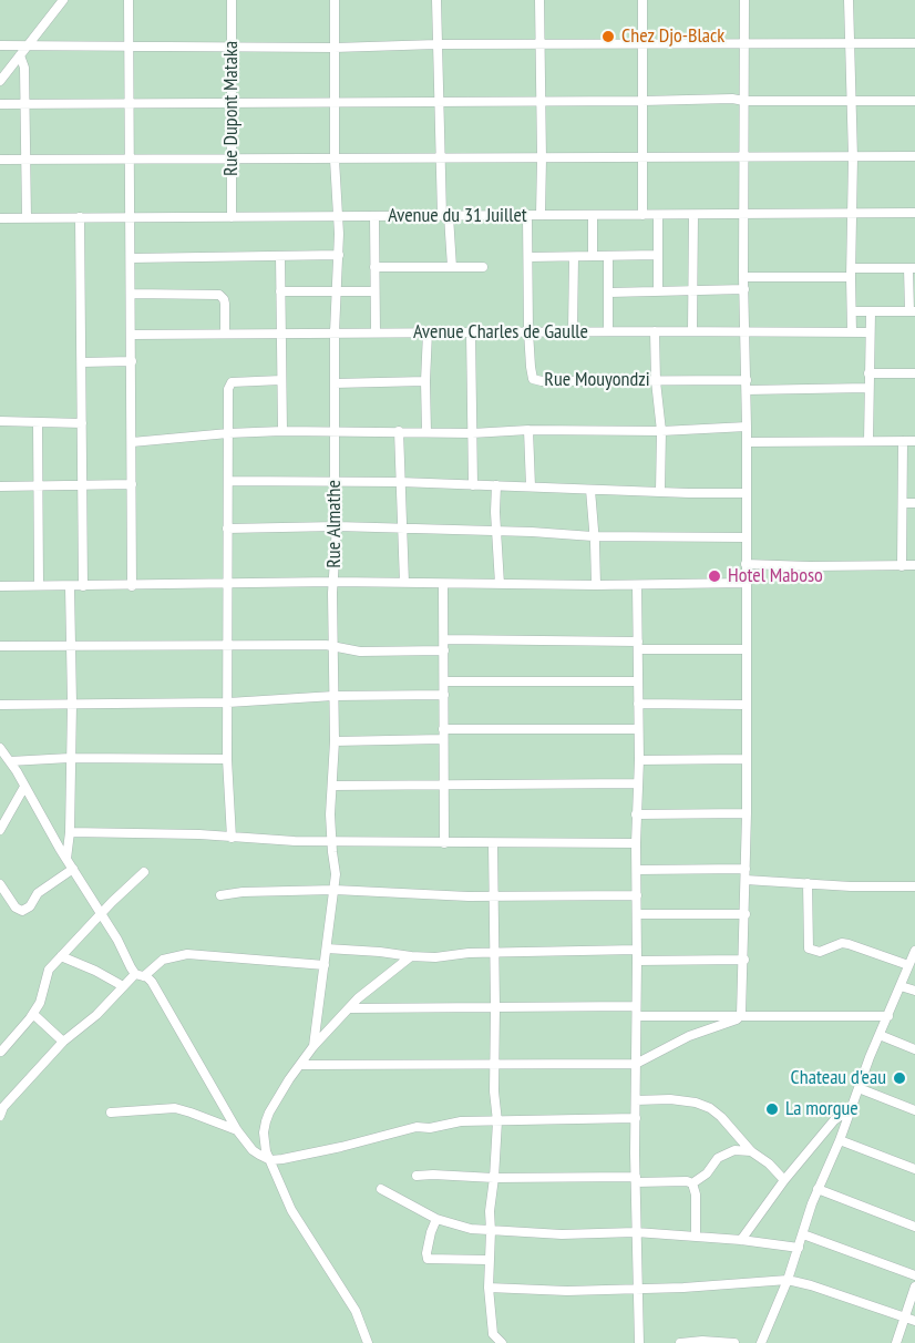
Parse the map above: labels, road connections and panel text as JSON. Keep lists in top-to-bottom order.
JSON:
{
  "streets": {
    "street": [
      "Rue Dupont Mataka",
      "Avenue du 31 Juillet",
      "Avenue Charles de Gaulle",
      "Rue Mouyondzi",
      "Rue Almathe"
    ]
  },
  "crossings": [
    ["Rue Dupont Mataka", "Avenue du 31 Juillet"],
    ["Avenue du 31 Juillet", "Rue Mouyondzi"],
    ["Avenue du 31 Juillet", "Rue Almathe"],
    ["Avenue Charles de Gaulle", "Rue Mouyondzi"],
    ["Avenue Charles de Gaulle", "Rue Almathe"]
  ],
  "places": [
    "Chez Djo-Black",
    "Hotel Maboso",
    "Chateau d'eau",
    "La morgue"
  ]
}
